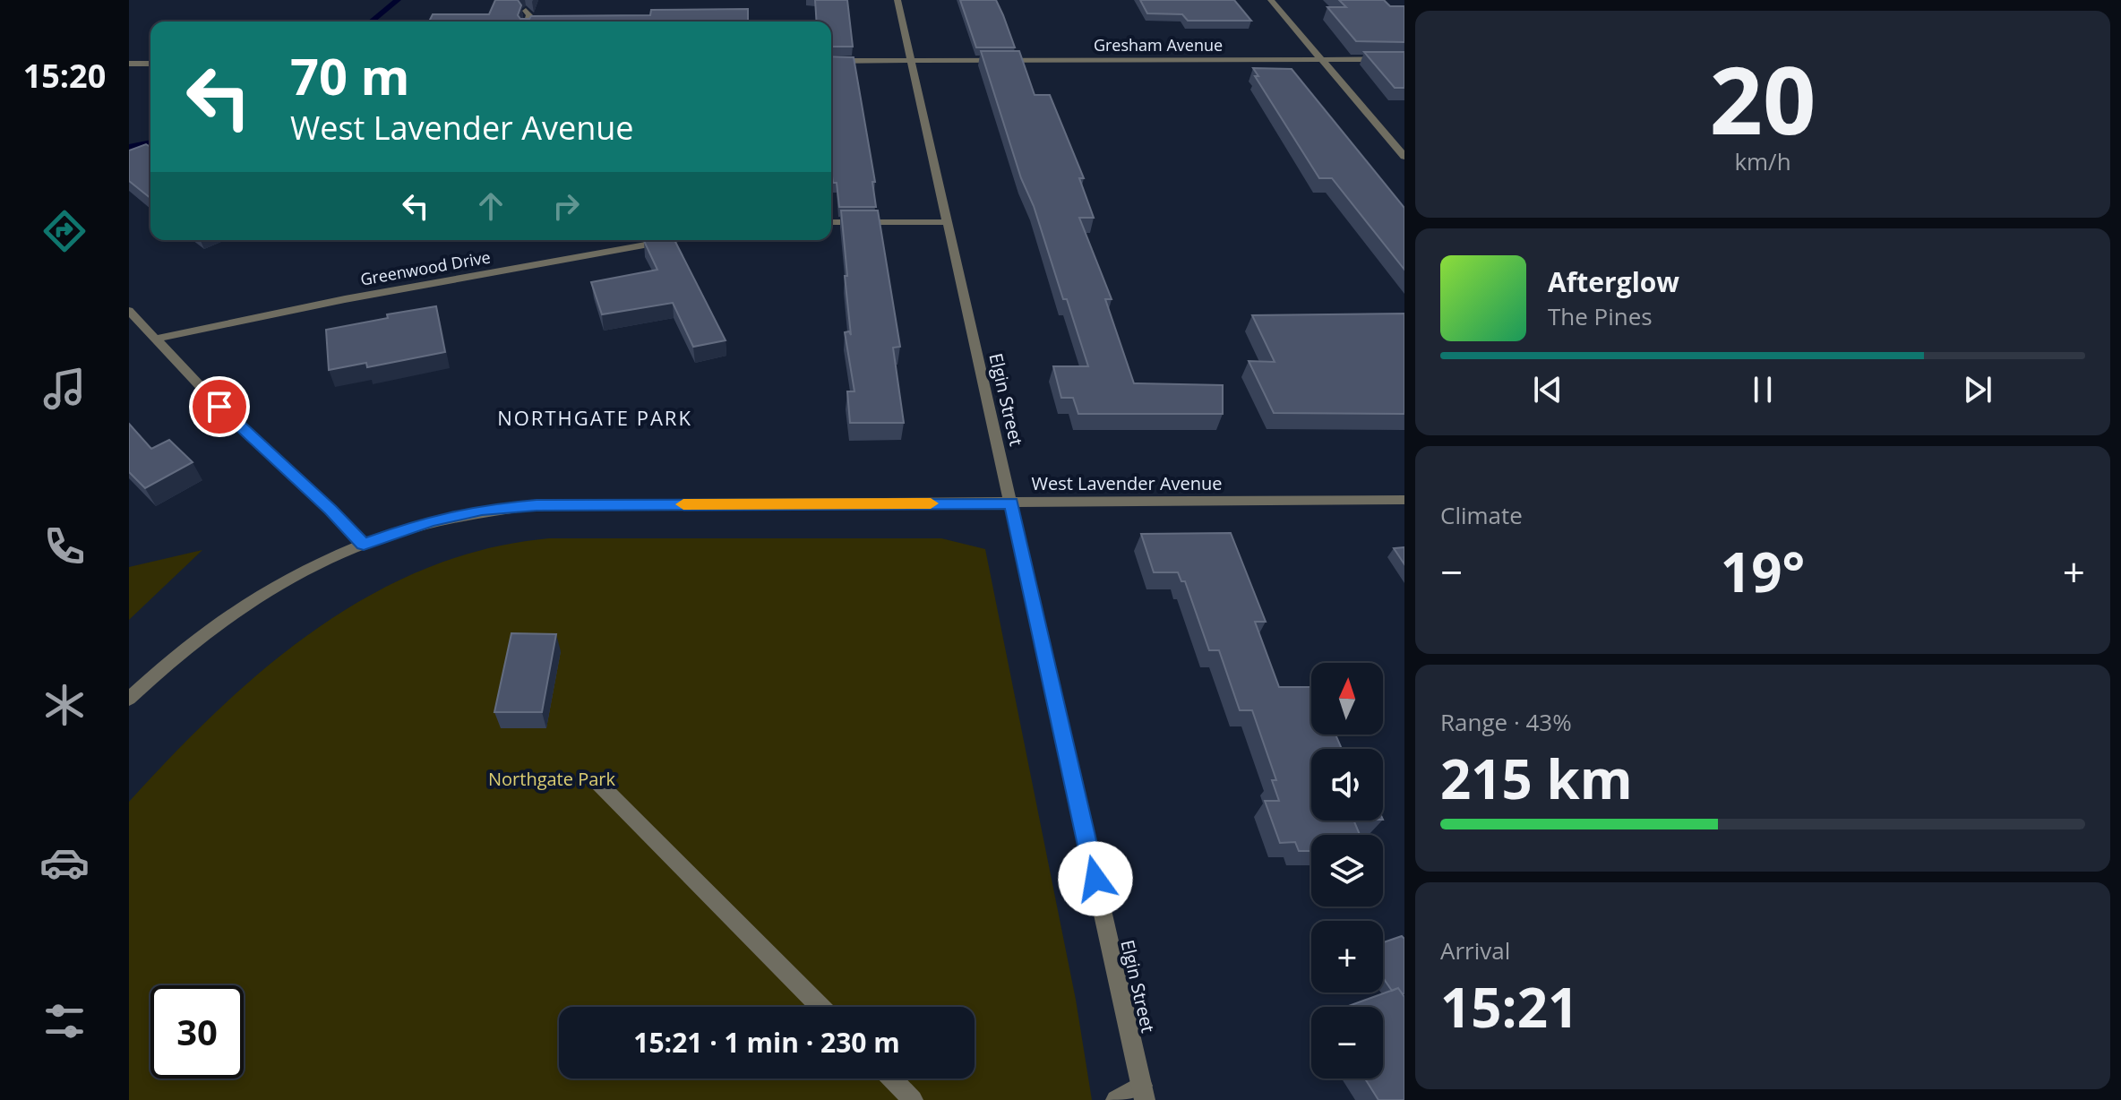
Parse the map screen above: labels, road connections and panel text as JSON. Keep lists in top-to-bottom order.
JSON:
{
  "streets": {
    "street": [
      "Gresham Avenue",
      "Greenwood Drive",
      "Elgin Street",
      "West Lavender Avenue"
    ]
  },
  "crossings": [
    ["Gresham Avenue", "Elgin Street"],
    ["Elgin Street", "West Lavender Avenue"]
  ],
  "districts": ["NORTHGATE PARK"],
  "parks": ["Northgate Park"],
  "north": "top",
  "page": {
    "tabs": "15:20",
    "tile": [
      ["20", "km/h"],
      "Climate",
      ["Range · 43%", "215 km"],
      ["Arrival", "15:21"]
    ],
    "turn": ["70 m", "West Lavender Avenue"],
    "song": ["Afterglow", "The Pines"],
    "heat": ["−", "19°", "+"],
    "map_buttons": ["+", "−"],
    "limit": "30",
    "trip": "15:21 · 1 min · 230 m"
  }
}
